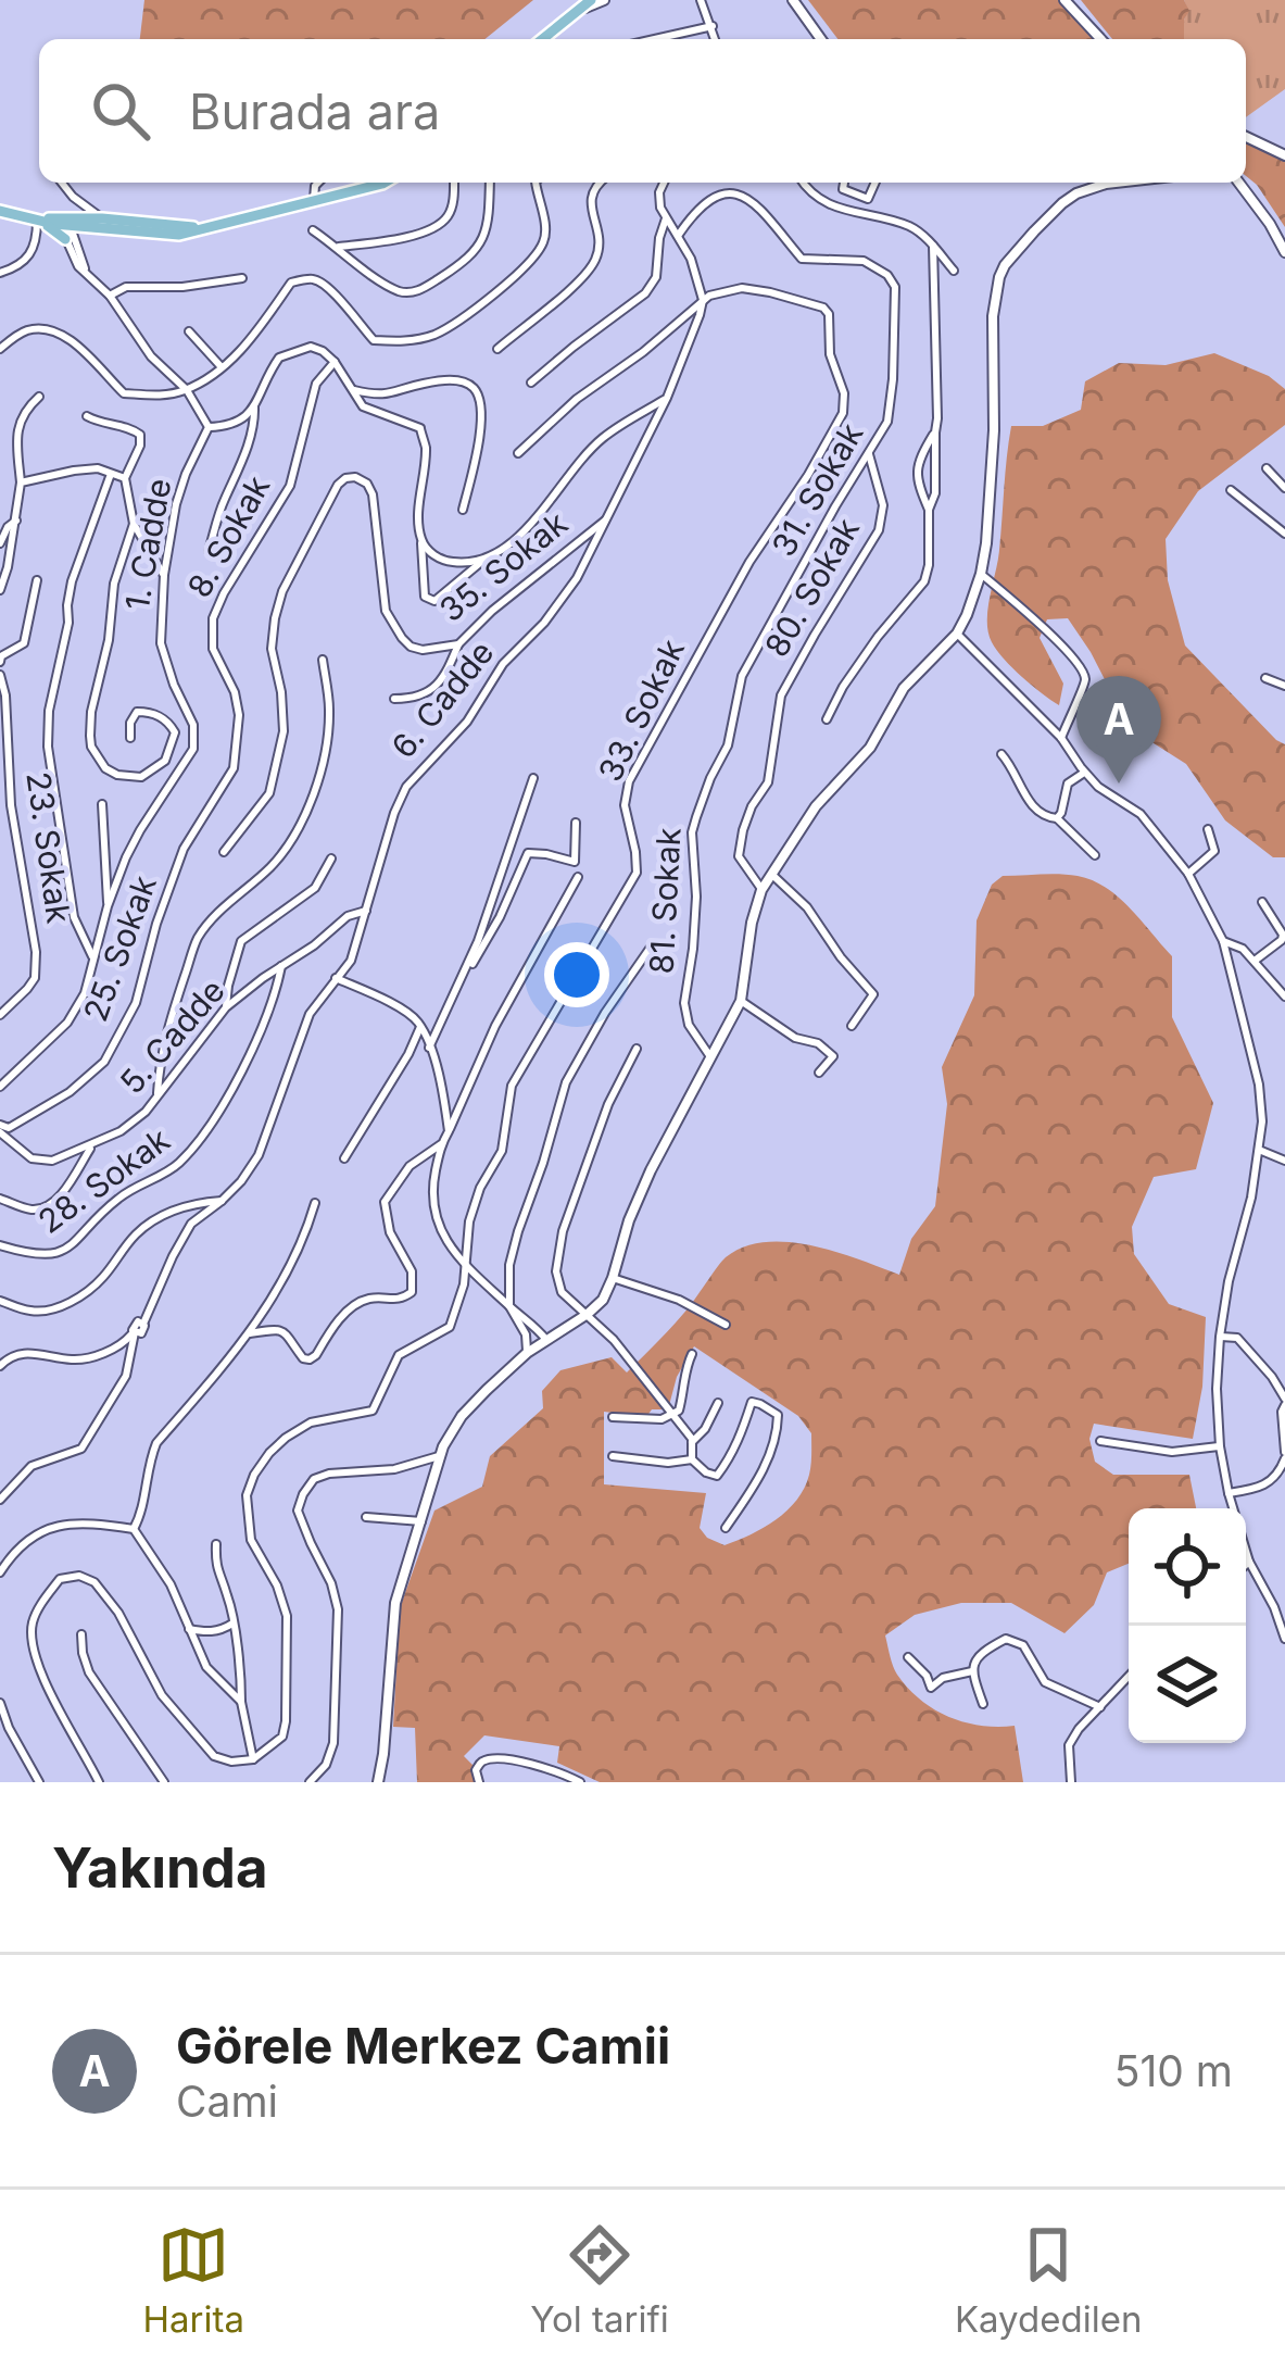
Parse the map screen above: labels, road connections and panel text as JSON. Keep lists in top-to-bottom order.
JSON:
{
  "streets": {
    "street": [
      "31. Sokak",
      "8. Sokak",
      "1. Cadde",
      "35. Sokak",
      "80. Sokak",
      "6. Cadde",
      "33. Sokak",
      "23. Sokak",
      "81. Sokak",
      "25. Sokak",
      "5. Cadde",
      "28. Sokak"
    ]
  },
  "crossings": [
    ["31. Sokak", "80. Sokak"],
    ["31. Sokak", "81. Sokak"],
    ["8. Sokak", "25. Sokak"],
    ["35. Sokak", "6. Cadde"],
    ["6. Cadde", "33. Sokak"],
    ["6. Cadde", "5. Cadde"],
    ["25. Sokak", "5. Cadde"],
    ["5. Cadde", "28. Sokak"]
  ],
  "page": {
    "search": "Burada ara",
    "pins": "A",
    "heading": "Yakında",
    "list": [
      {
        "mark": "A",
        "name": "Görele Merkez Camii",
        "note": "Cami",
        "value": "510 m"
      }
    ],
    "nav": ["Harita", "Yol tarifi", "Kaydedilen"]
  }
}
